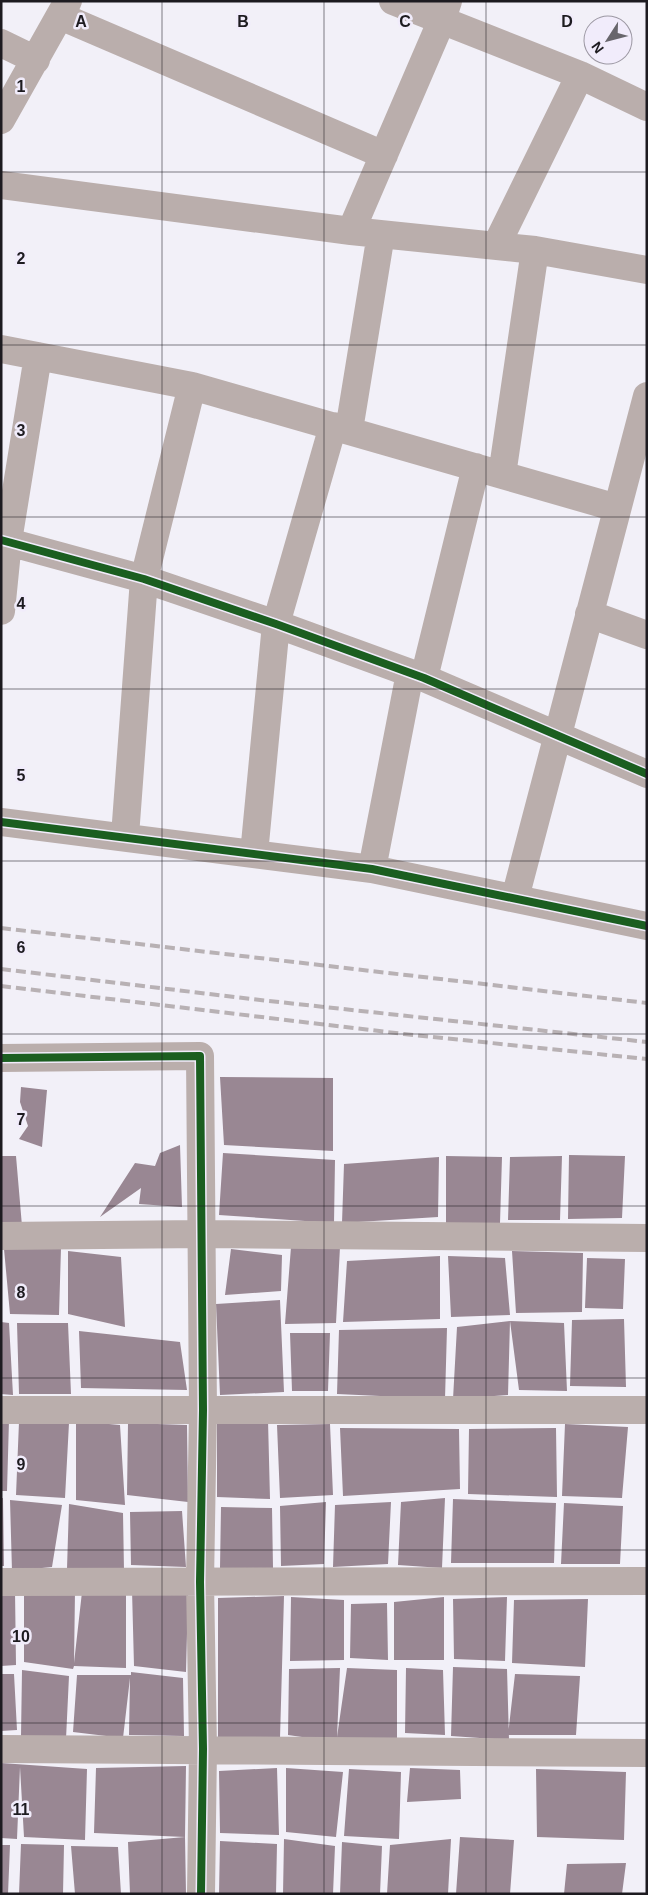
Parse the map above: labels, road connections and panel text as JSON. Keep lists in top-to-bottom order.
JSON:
{
  "north": "bottom left",
  "grid": {
    "columns": [
      "A",
      "B",
      "C",
      "D"
    ],
    "rows": [
      "1",
      "2",
      "3",
      "4",
      "5",
      "6",
      "7",
      "8",
      "9",
      "10",
      "11"
    ]
  }
}
